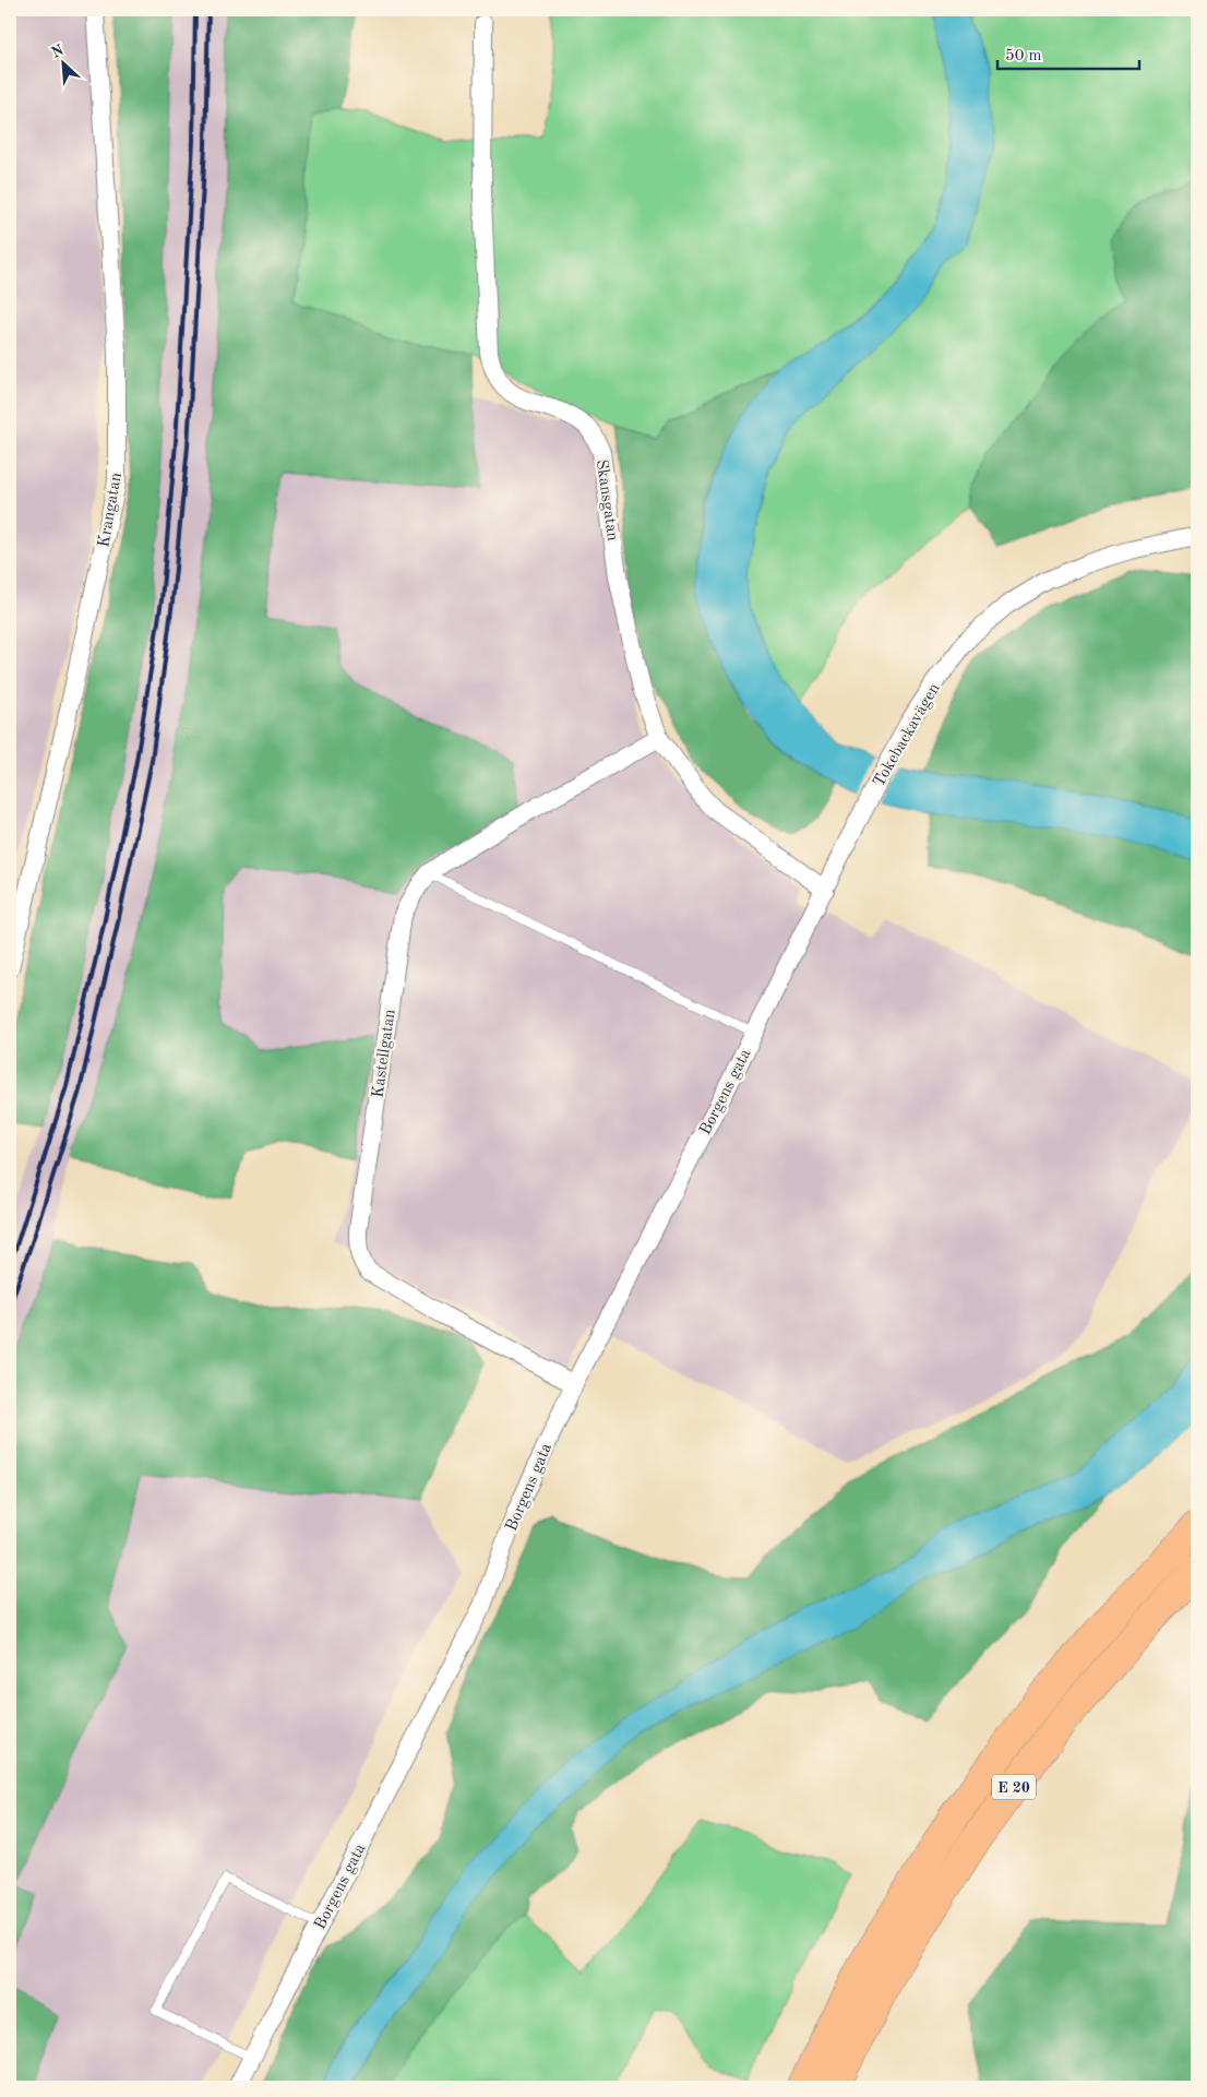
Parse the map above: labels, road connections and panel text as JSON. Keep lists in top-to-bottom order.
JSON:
{
  "streets": {
    "highway": ["E 20"],
    "street": [
      "Skansgatan",
      "Krangatan",
      "Tokebackavägen",
      "Kastellgatan",
      "Borgens gata"
    ]
  },
  "crossings": [
    ["Skansgatan", "Tokebackavägen"],
    ["Skansgatan", "Kastellgatan"],
    ["Skansgatan", "Borgens gata"],
    ["Tokebackavägen", "Borgens gata"],
    ["Kastellgatan", "Borgens gata"]
  ],
  "scale_bar": "50 m",
  "north": "top left"
}
